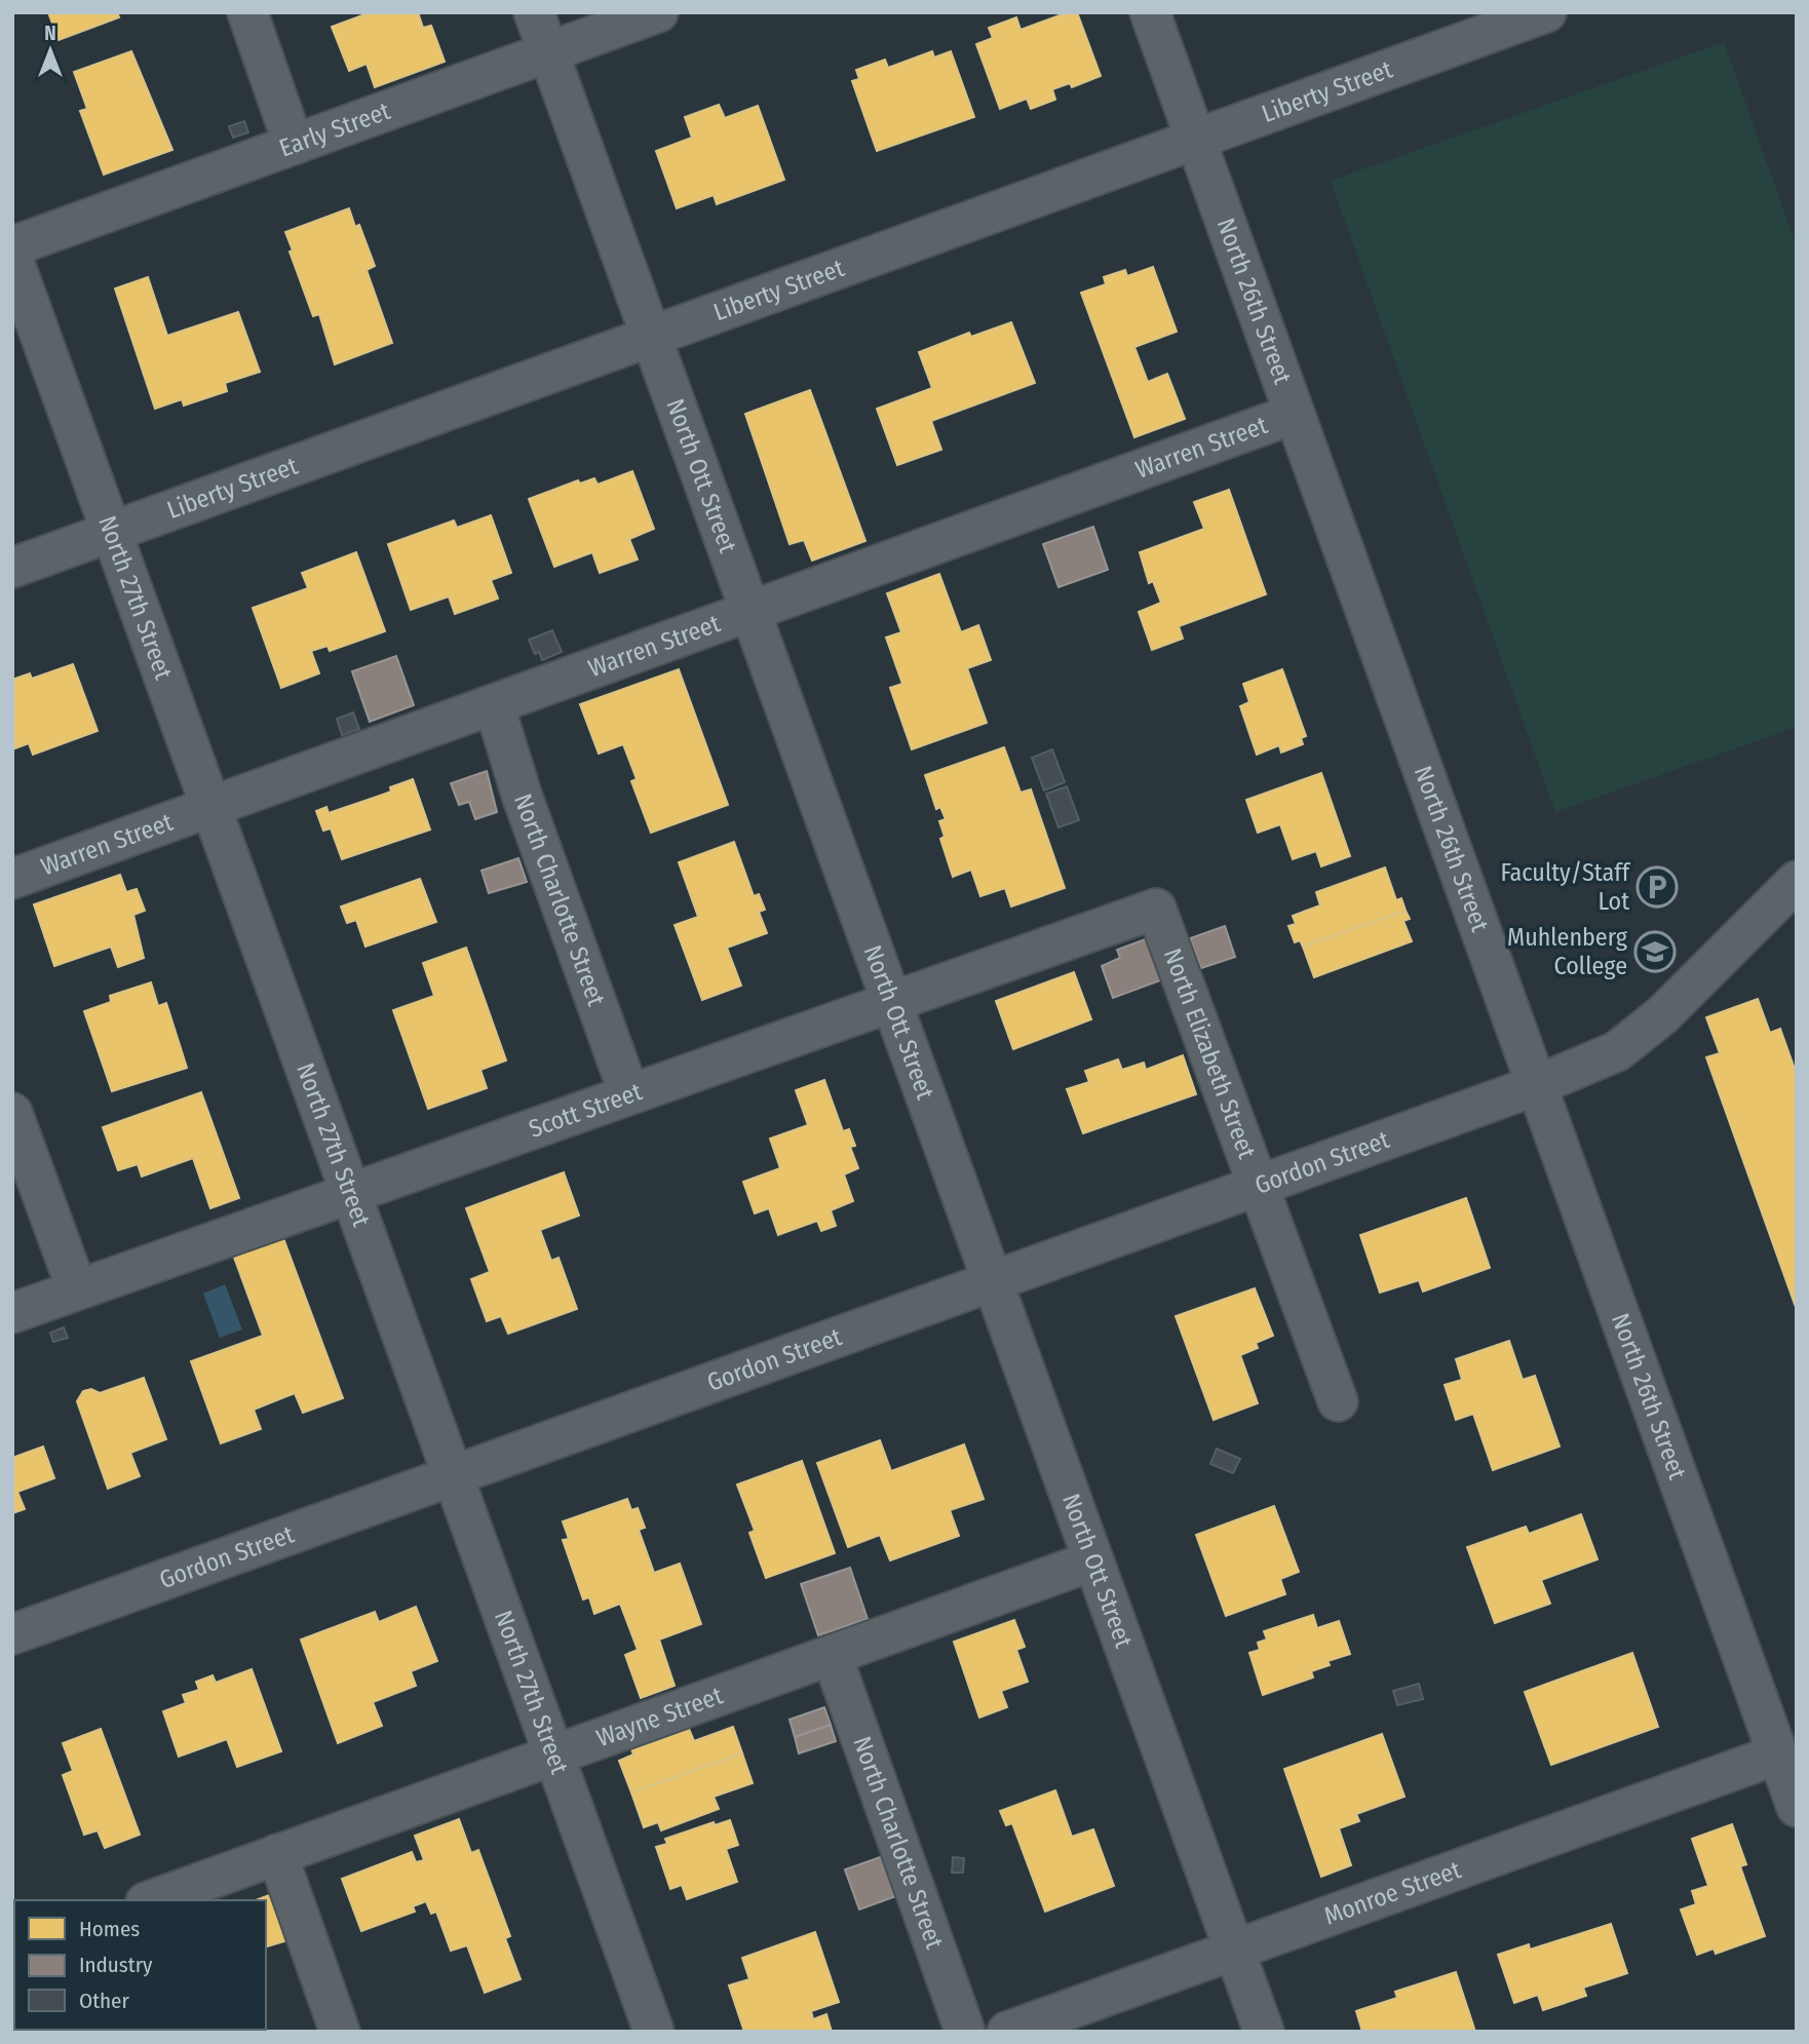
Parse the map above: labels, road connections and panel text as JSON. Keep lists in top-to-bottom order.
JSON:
{
  "streets": {
    "street": [
      "Liberty Street",
      "Early Street",
      "North 26th Street",
      "Warren Street",
      "North Ott Street",
      "North 27th Street",
      "North Charlotte Street",
      "North Elizabeth Street",
      "Scott Street",
      "Gordon Street",
      "Wayne Street",
      "Monroe Street"
    ]
  },
  "crossings": [
    ["Liberty Street", "North 26th Street"],
    ["Liberty Street", "North Ott Street"],
    ["Liberty Street", "North 27th Street"],
    ["Early Street", "North Ott Street"],
    ["North 26th Street", "Warren Street"],
    ["North 26th Street", "Gordon Street"],
    ["North 26th Street", "Monroe Street"],
    ["Warren Street", "North Ott Street"],
    ["Warren Street", "North 27th Street"],
    ["Warren Street", "North Charlotte Street"],
    ["North Ott Street", "Scott Street"],
    ["North Ott Street", "Gordon Street"],
    ["North Ott Street", "Wayne Street"],
    ["North Ott Street", "Monroe Street"],
    ["North 27th Street", "Scott Street"],
    ["North 27th Street", "Gordon Street"],
    ["North 27th Street", "Wayne Street"],
    ["North Charlotte Street", "Scott Street"],
    ["North Charlotte Street", "Wayne Street"],
    ["North Elizabeth Street", "Scott Street"],
    ["North Elizabeth Street", "Gordon Street"]
  ],
  "places": {
    "parking": ["Faculty/Staff Lot"],
    "school or university": ["Muhlenberg College"]
  },
  "legend": ["Homes", "Industry", "Other"],
  "north": "top"
}
